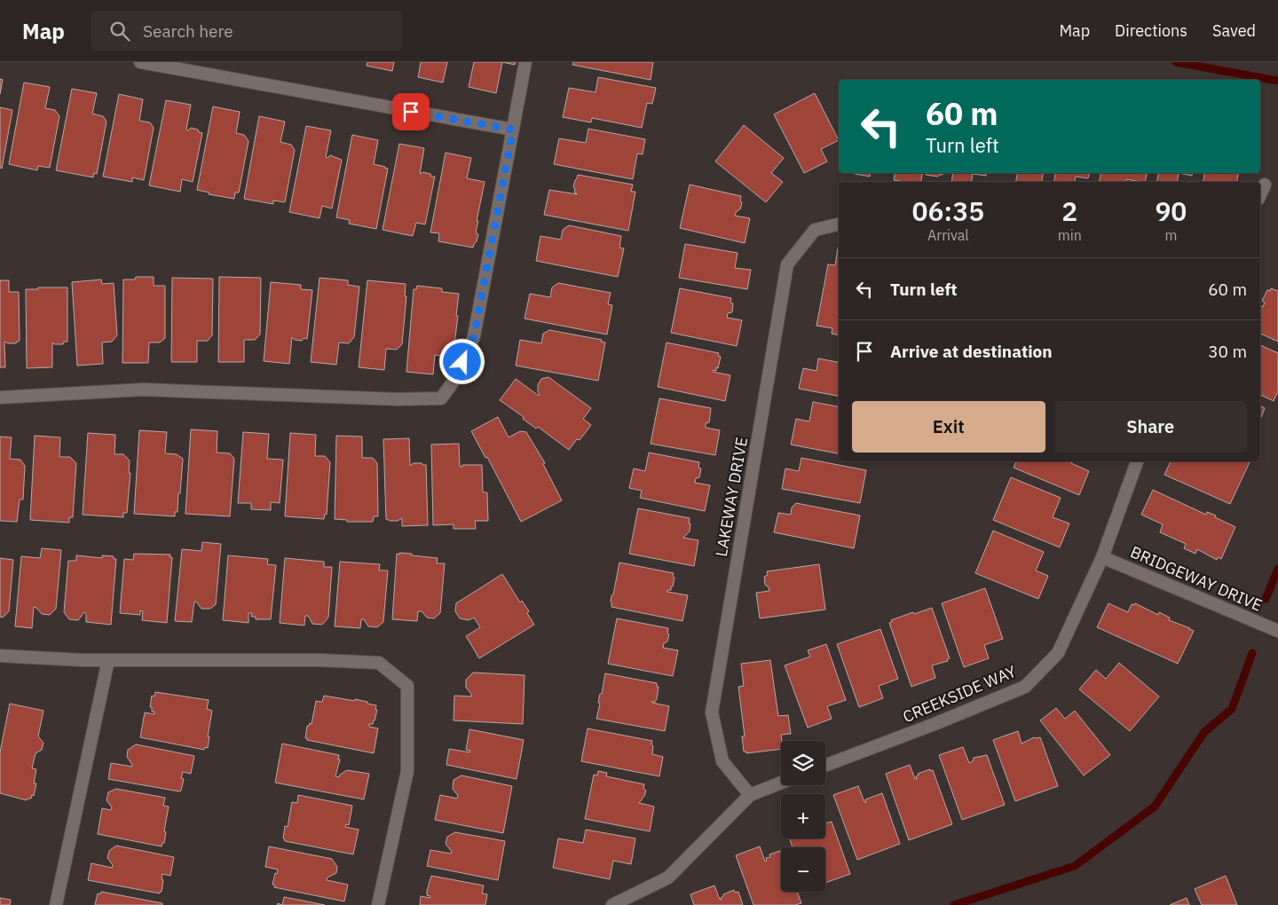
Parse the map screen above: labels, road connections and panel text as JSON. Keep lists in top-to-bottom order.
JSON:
{
  "streets": {
    "street": ["LAKEWAY DRIVE", "BRIDGEWAY DRIVE", "CREEKSIDE WAY"]
  },
  "crossings": [
    ["BRIDGEWAY DRIVE", "CREEKSIDE WAY"]
  ],
  "page": {
    "header": "Map",
    "search": "Search here",
    "nav": ["Map", "Directions", "Saved"],
    "turn": ["60 m", "Turn left"],
    "eta": [
      "06:35",
      "Arrival",
      "2",
      "min",
      "90",
      "m"
    ],
    "list": [
      {
        "name": "Turn left",
        "value": "60 m"
      },
      {
        "name": "Arrive at destination",
        "value": "30 m"
      }
    ],
    "buttons": ["Exit", "Share"],
    "map_buttons": ["+", "−"]
  }
}
